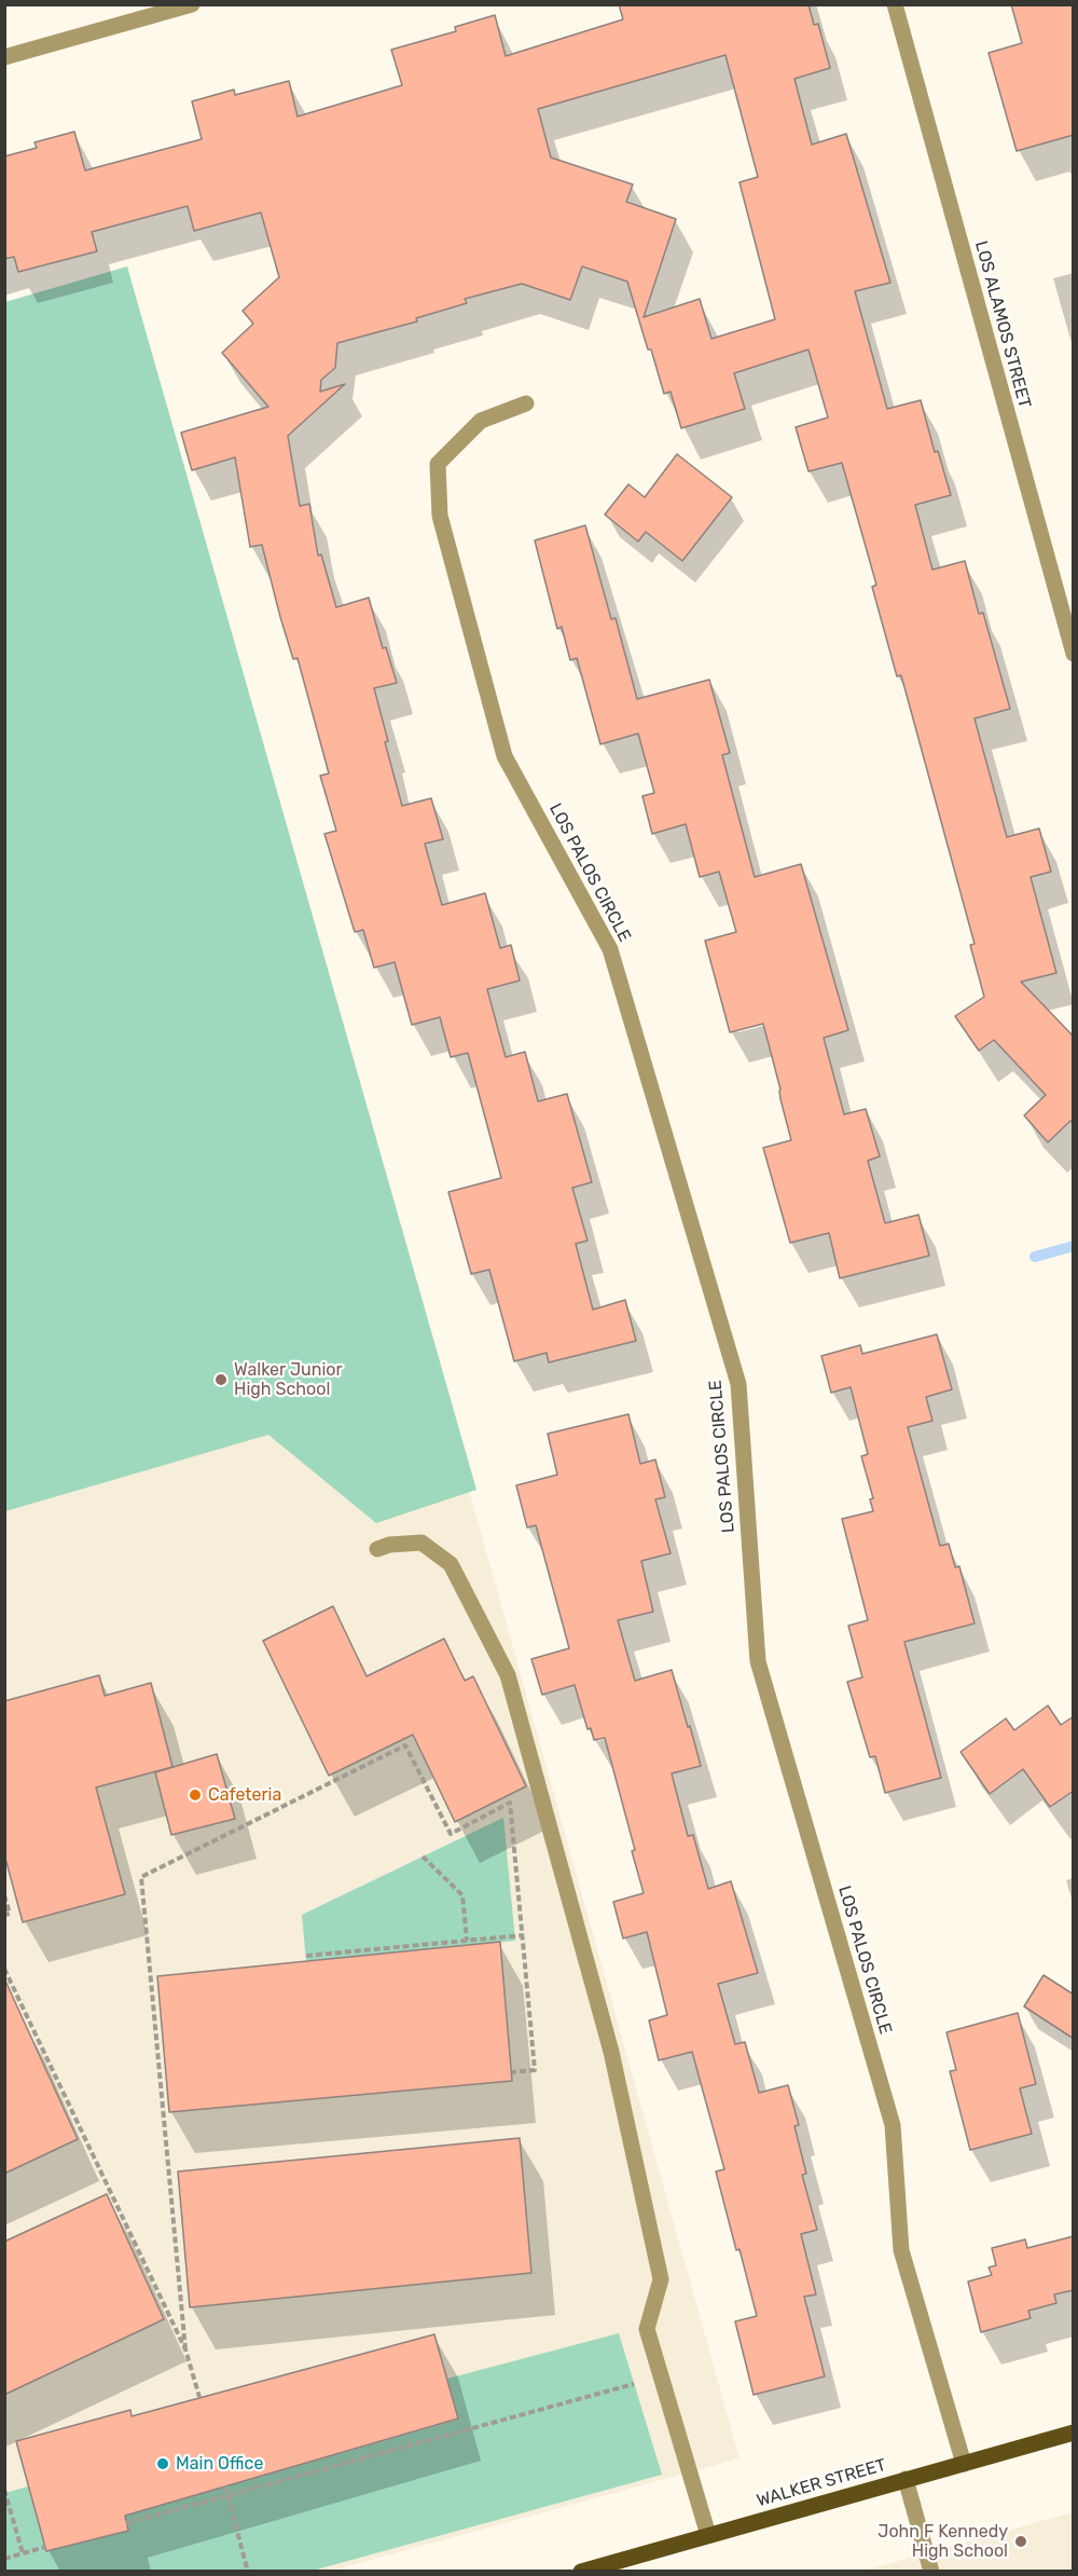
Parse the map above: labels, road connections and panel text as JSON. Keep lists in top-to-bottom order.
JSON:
{
  "streets": {
    "main road": ["WALKER STREET"],
    "street": ["LOS ALAMOS STREET", "LOS PALOS CIRCLE"]
  },
  "crossings": [
    ["LOS PALOS CIRCLE", "WALKER STREET"]
  ],
  "places": [
    "Walker Junior High School",
    "Cafeteria",
    "Main Office",
    "John F Kennedy High School"
  ]
}
